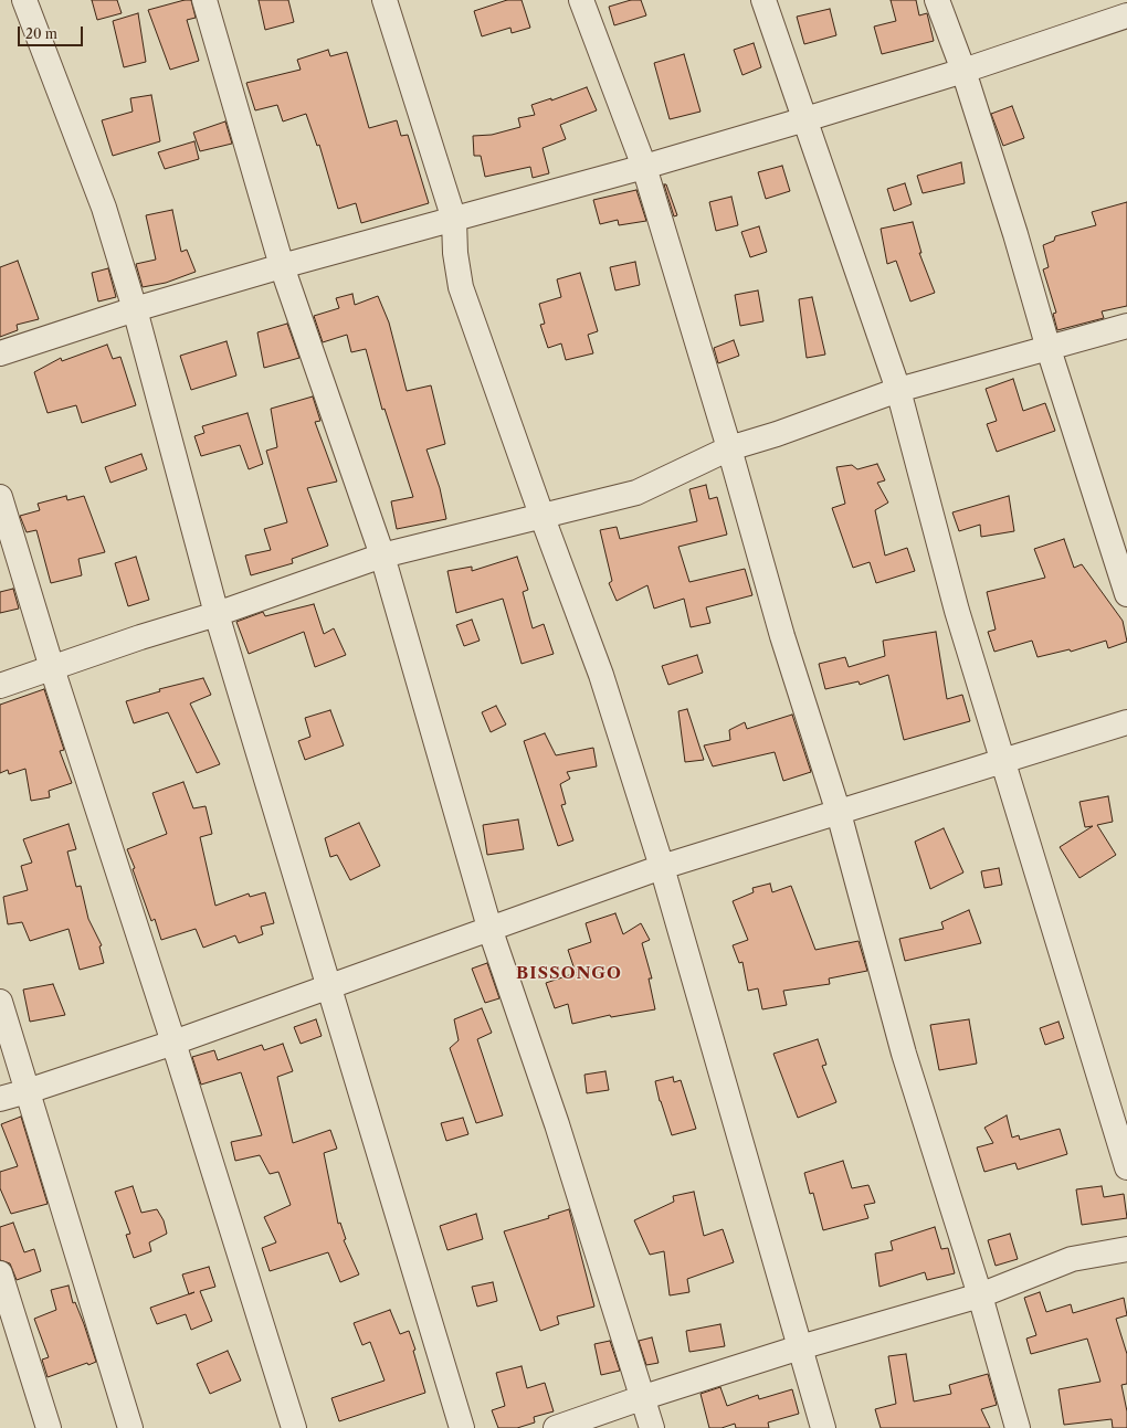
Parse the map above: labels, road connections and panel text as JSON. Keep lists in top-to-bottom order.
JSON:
{
  "districts": ["BISSONGO"],
  "scale_bar": "20 m"
}
